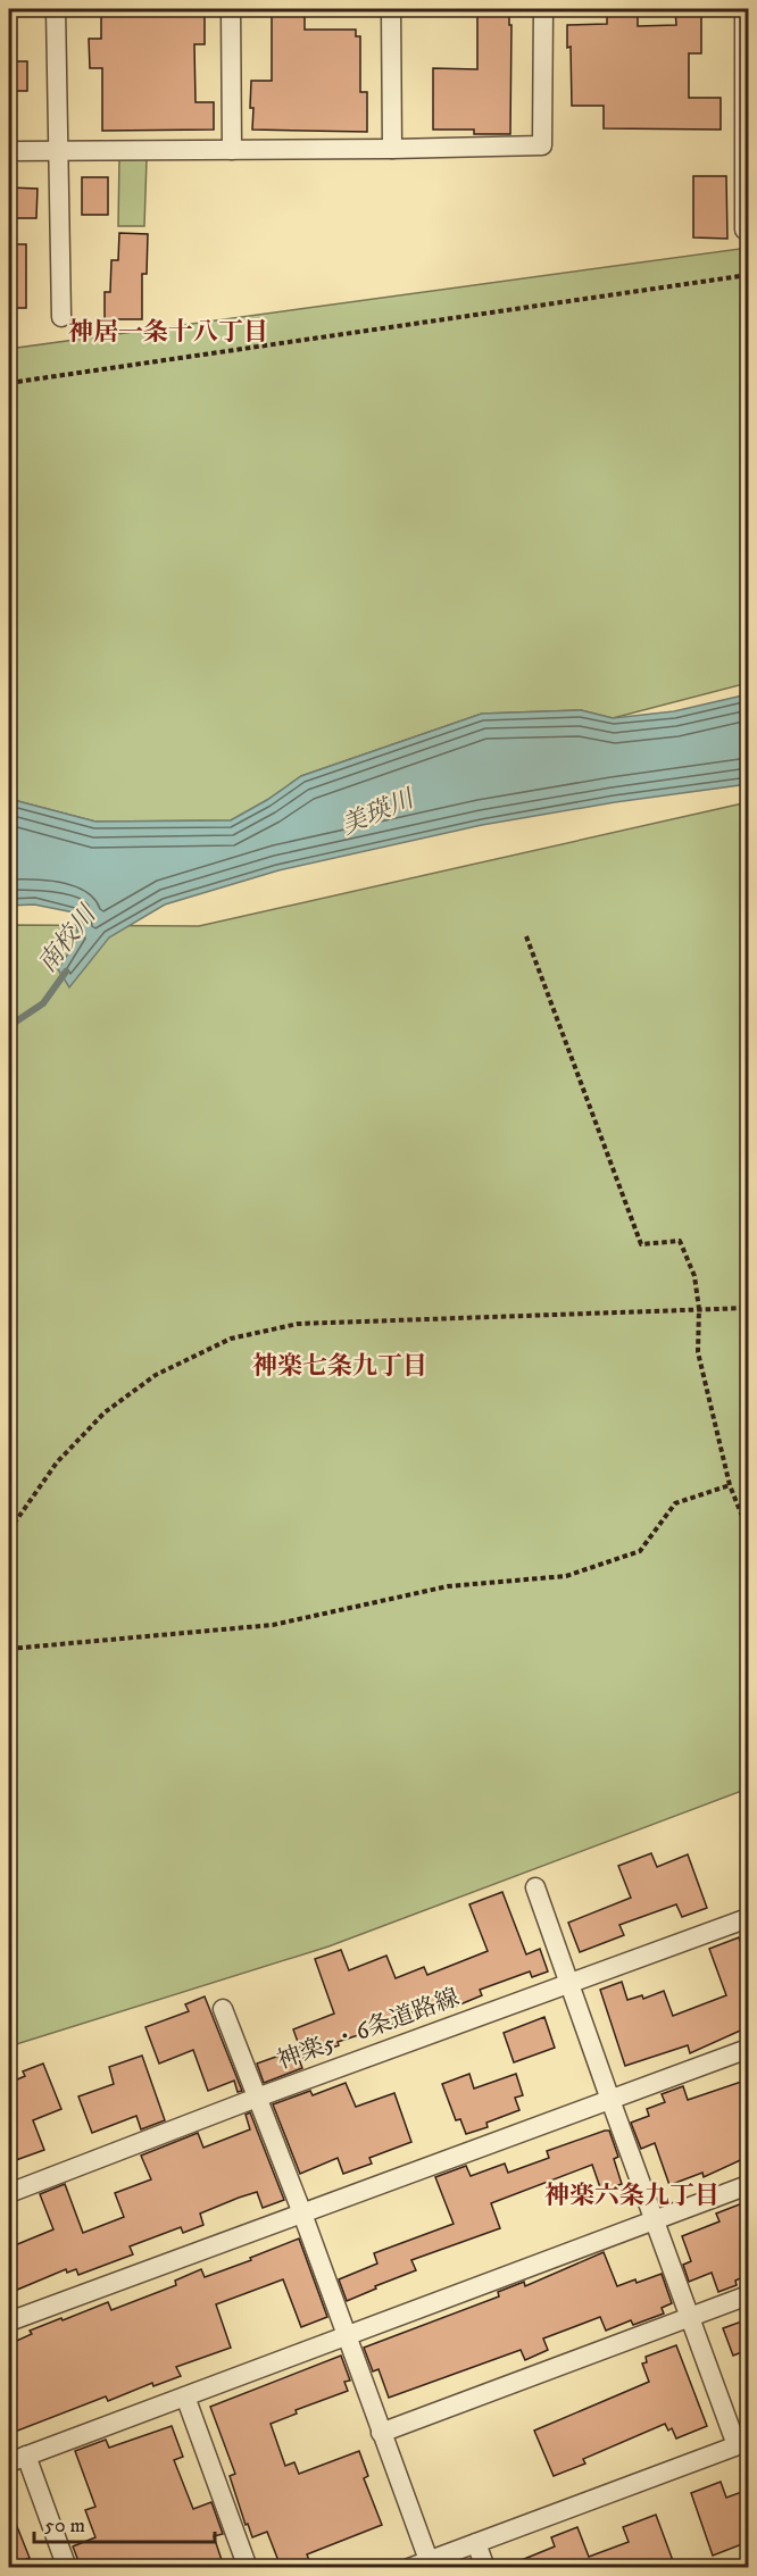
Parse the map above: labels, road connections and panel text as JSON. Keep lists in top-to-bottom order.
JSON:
{
  "streets": {
    "street": ["神楽5・6条道路線"]
  },
  "districts": ["神居一条十八丁目", "神楽七条九丁目", "神楽六条九丁目"],
  "water": ["美瑛川", "南校川"],
  "scale_bar": "50 m"
}
